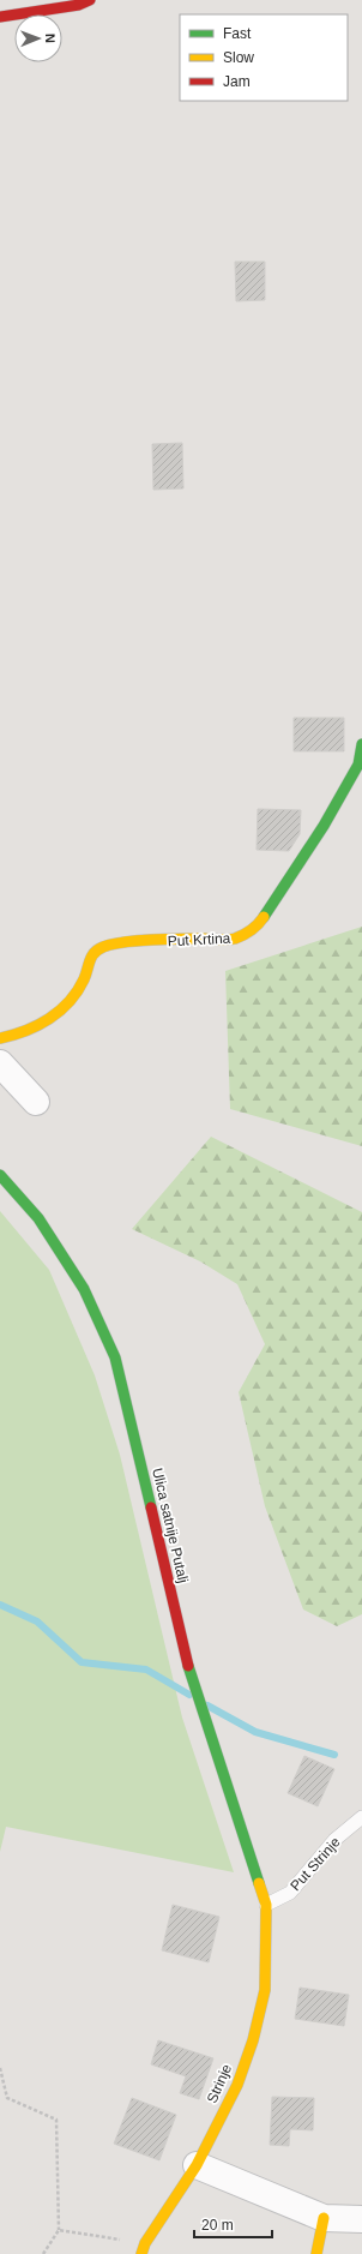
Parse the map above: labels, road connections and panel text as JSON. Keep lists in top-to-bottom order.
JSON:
{
  "streets": {
    "street": ["Put Krtina", "Ulica satnije Putalj", "Strinje"],
    "lane": ["Put Strinje"]
  },
  "crossings": [
    ["Ulica satnije Putalj", "Put Strinje"],
    ["Ulica satnije Putalj", "Strinje"],
    ["Put Strinje", "Strinje"]
  ],
  "legend": ["Fast", "Slow", "Jam"],
  "scale_bar": "20 m",
  "north": "right"
}
